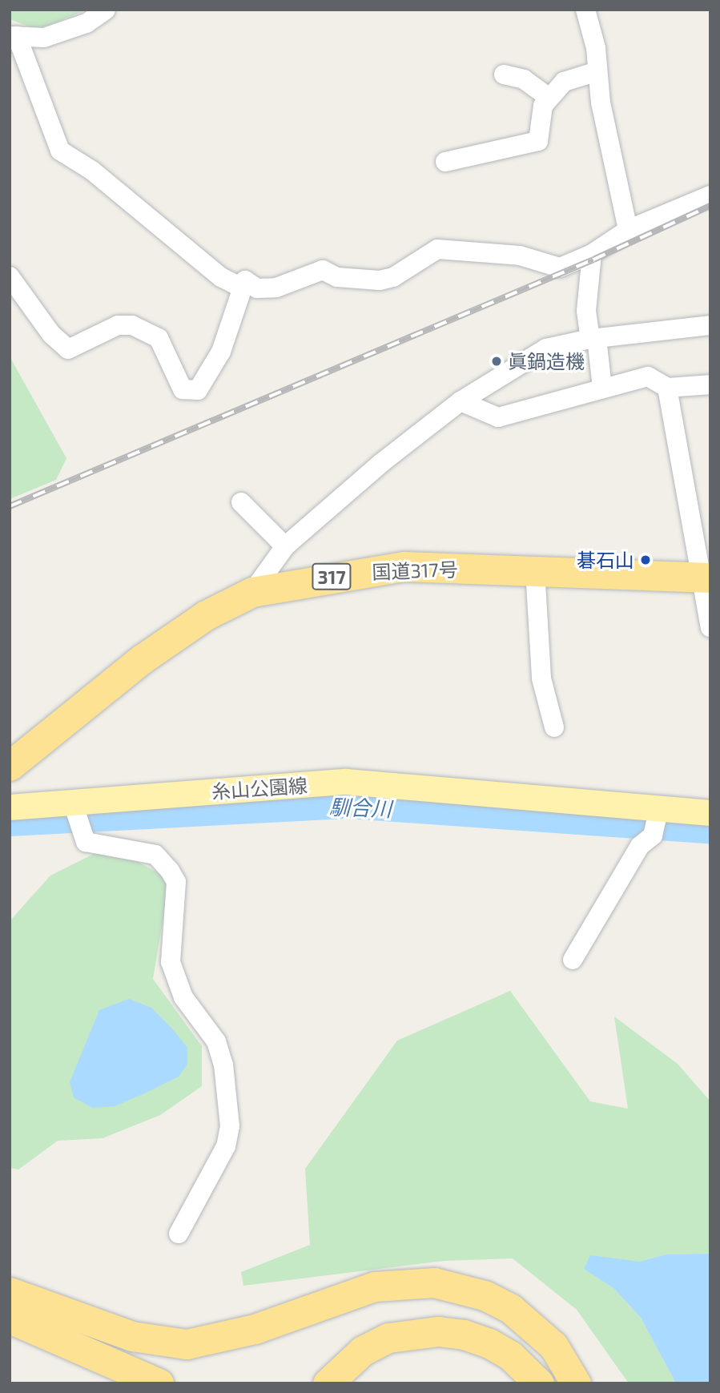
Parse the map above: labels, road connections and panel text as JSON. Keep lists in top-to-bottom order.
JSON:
{
  "streets": {
    "highway": ["国道317号", "317"],
    "main road": ["糸山公園線"]
  },
  "water": ["馴合川"],
  "places": ["眞鍋造機", "碁石山"]
}
